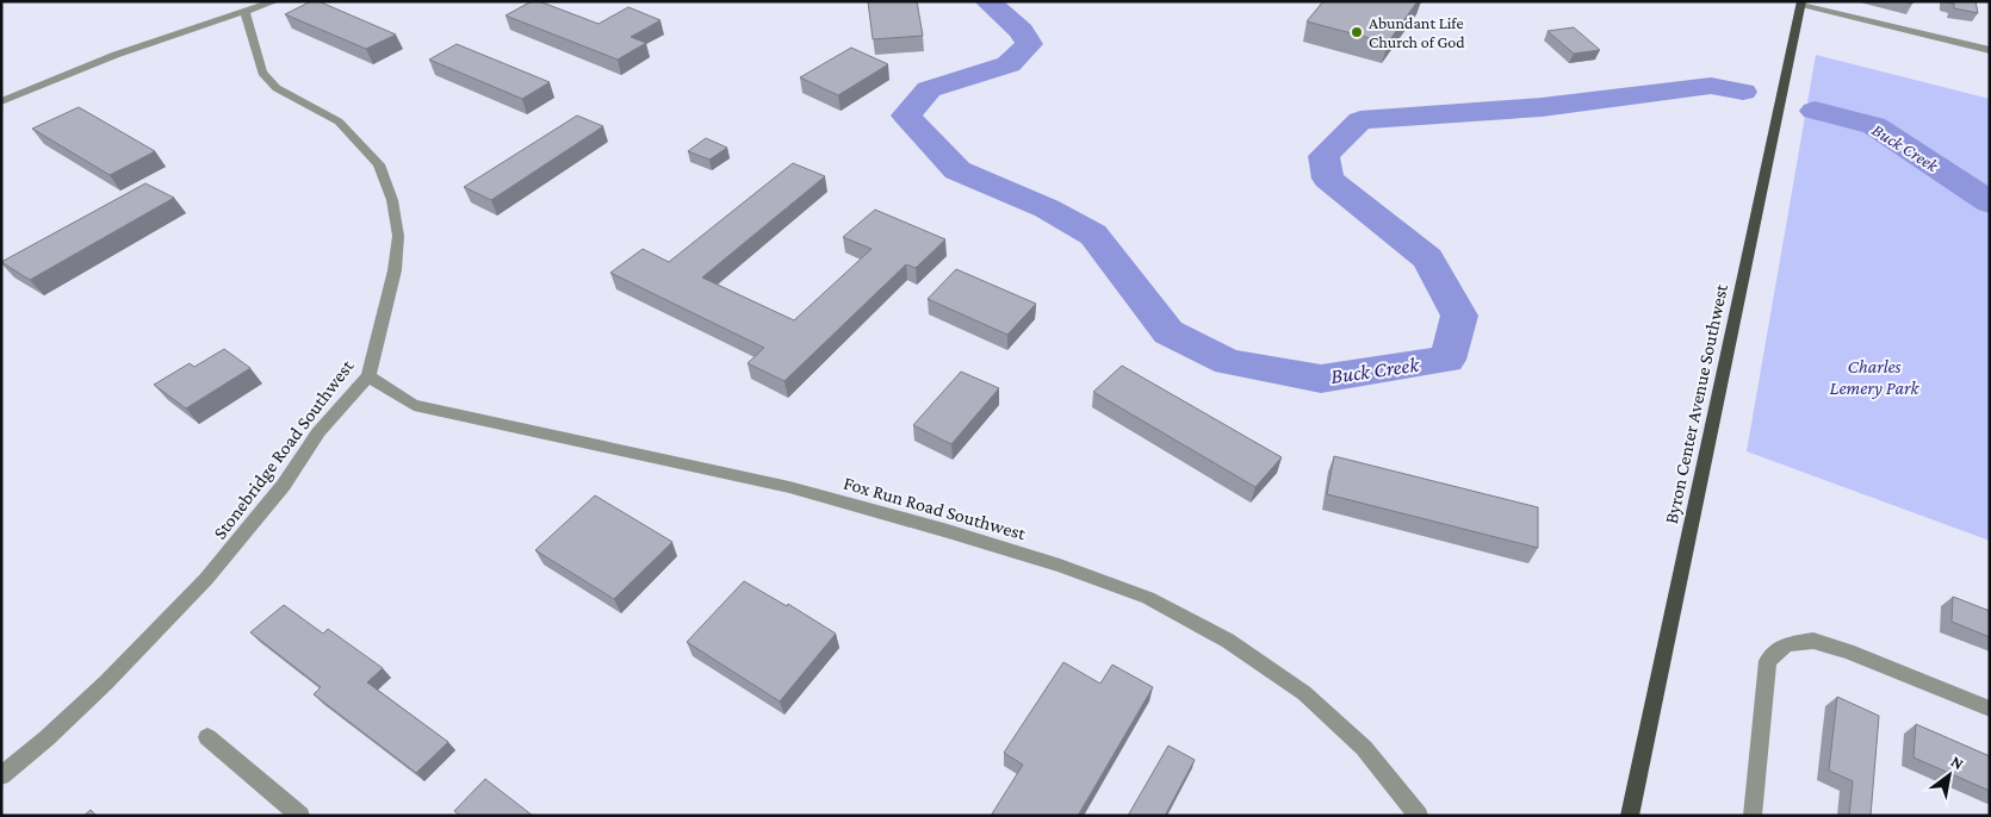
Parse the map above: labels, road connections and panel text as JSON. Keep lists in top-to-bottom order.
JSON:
{
  "streets": {
    "main road": ["Byron Center Avenue Southwest"],
    "street": ["Stonebridge Road Southwest", "Fox Run Road Southwest"]
  },
  "crossings": [
    ["Stonebridge Road Southwest", "Fox Run Road Southwest"]
  ],
  "water": ["Buck Creek"],
  "parks": ["Charles Lemery Park"],
  "places": ["Abundant Life Church of God"],
  "north": "top right"
}
